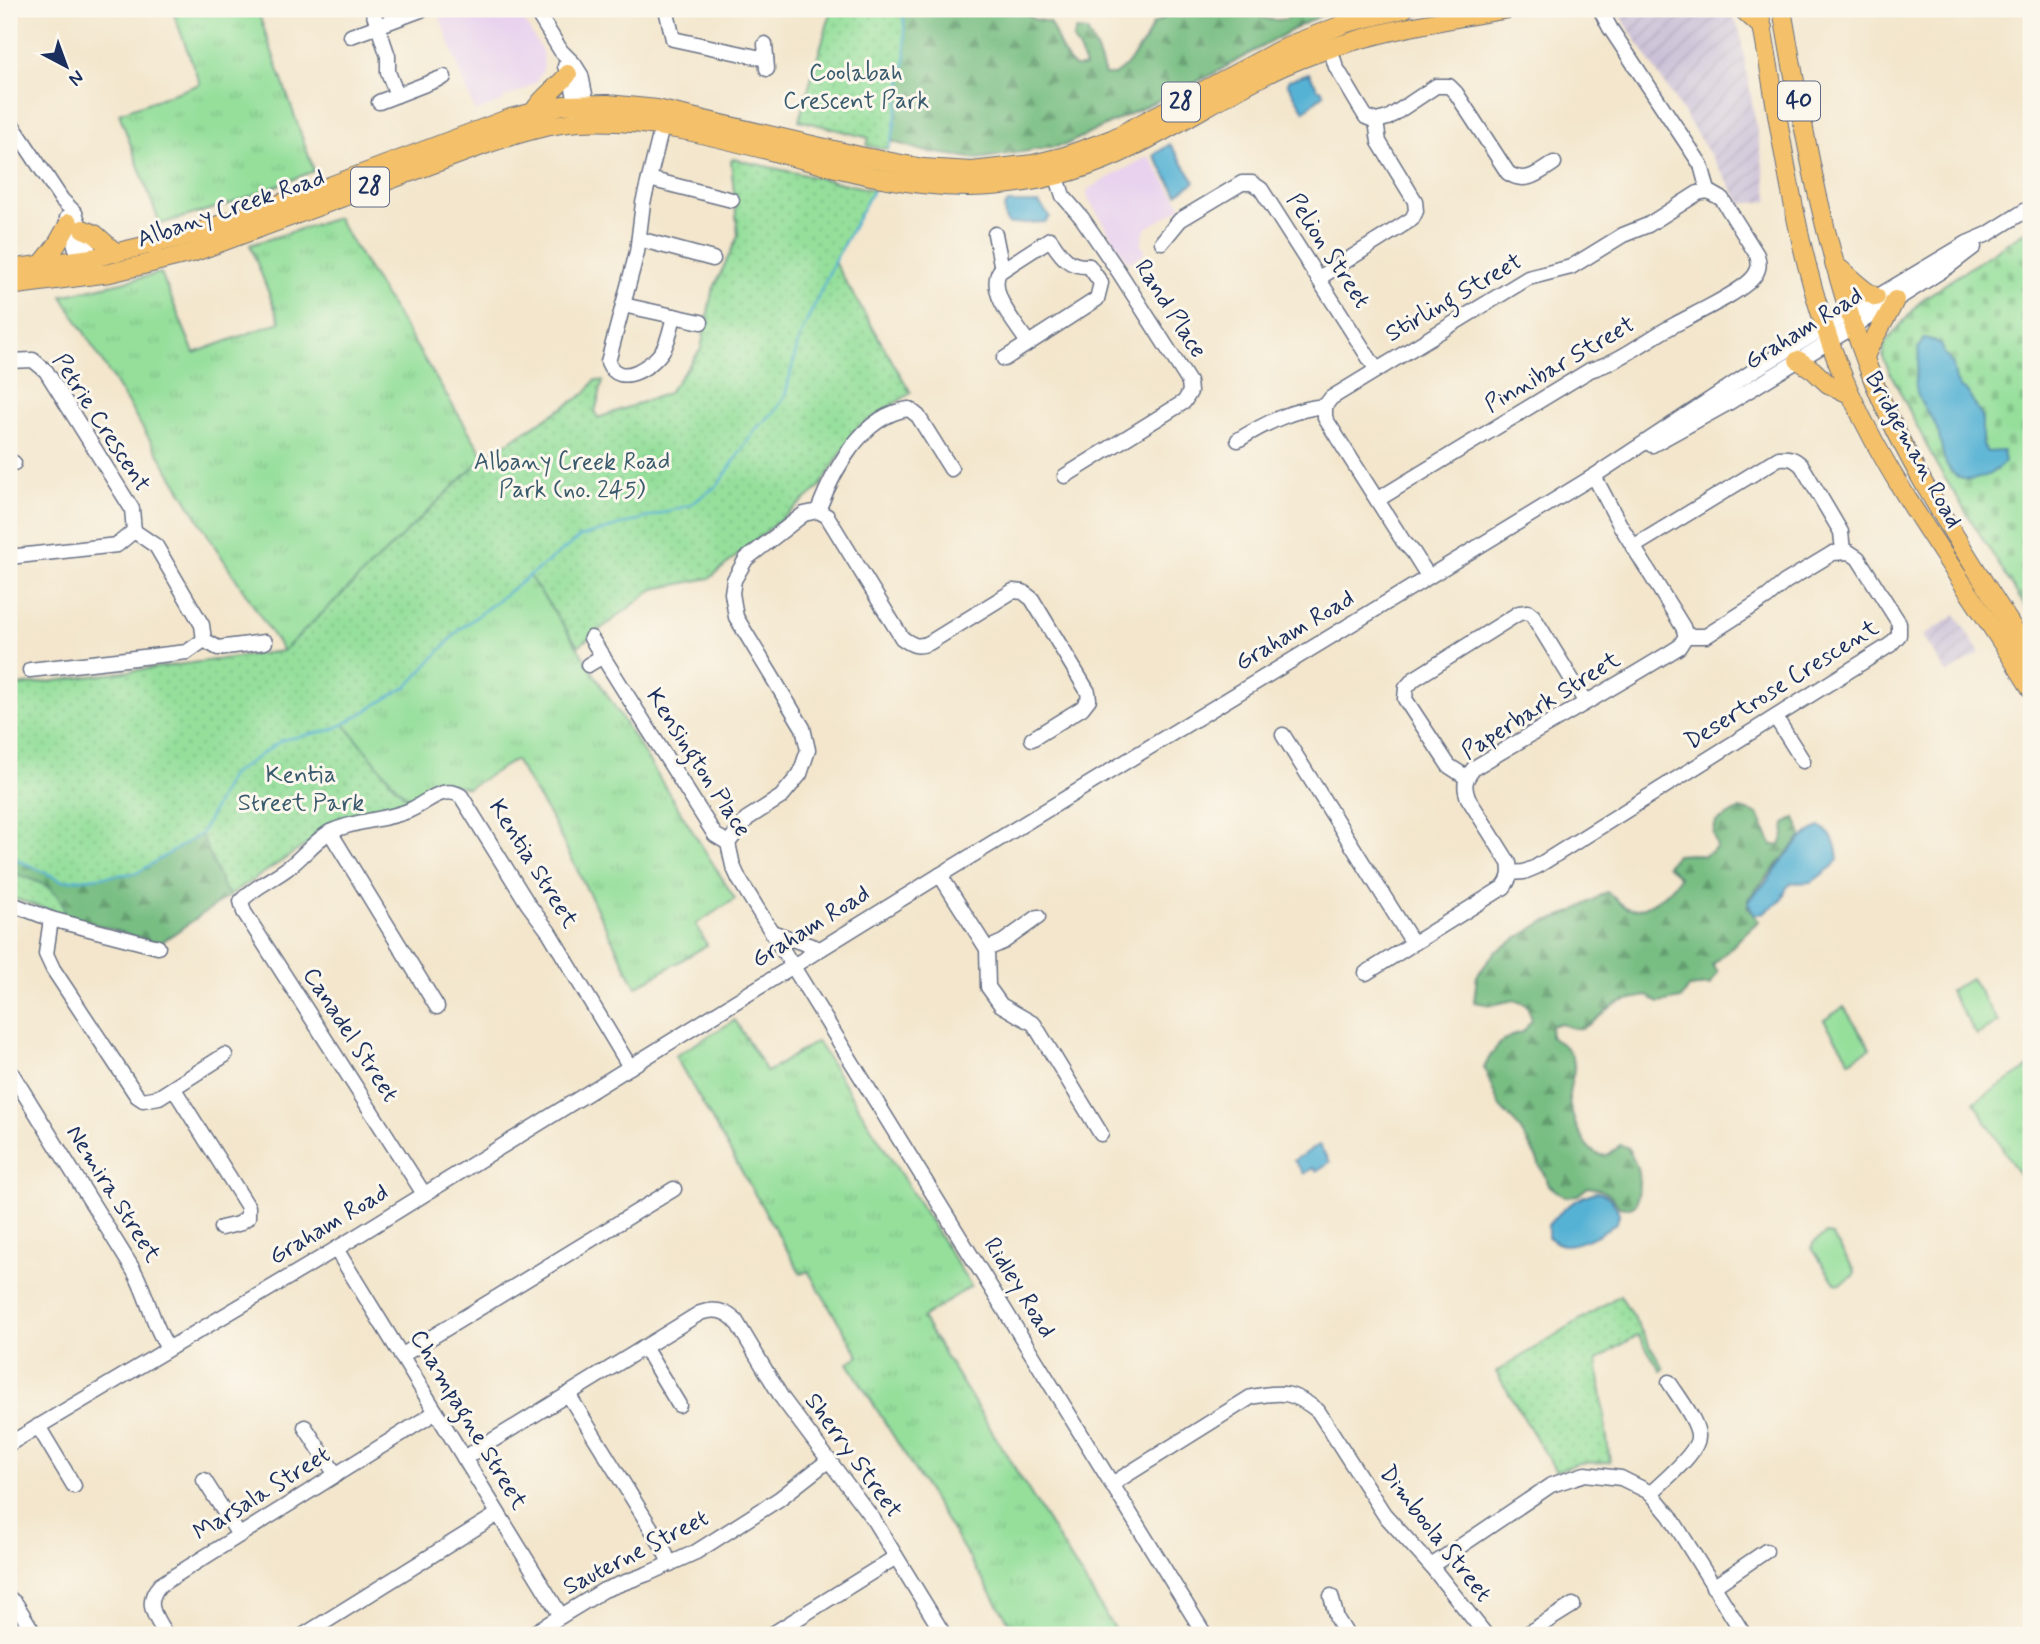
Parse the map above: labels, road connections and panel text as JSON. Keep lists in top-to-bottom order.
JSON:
{
  "streets": {
    "main road": [
      "40",
      "28",
      "Albany Creek Road",
      "Bridgeman Road"
    ],
    "street": [
      "Pelion Street",
      "Stirling Street",
      "Rand Place",
      "Graham Road",
      "Pinnibar Street",
      "Petrie Crescent",
      "Desertrose Crescent",
      "Paperbark Street",
      "Kensington Place",
      "Kentia Street",
      "Canadel Street",
      "Nemira Street",
      "Ridley Road",
      "Champagne Street",
      "Sherry Street",
      "Marsala Street",
      "Dimboola Street",
      "Sauterne Street"
    ]
  },
  "crossings": [
    ["Albany Creek Road", "Rand Place"],
    ["Pelion Street", "Stirling Street"],
    ["Stirling Street", "Pinnibar Street"],
    ["Graham Road", "Bridgeman Road"],
    ["Graham Road", "Kensington Place"],
    ["Graham Road", "Kentia Street"],
    ["Graham Road", "Canadel Street"],
    ["Graham Road", "Nemira Street"],
    ["Graham Road", "Ridley Road"],
    ["Graham Road", "Champagne Street"],
    ["Desertrose Crescent", "Paperbark Street"],
    ["Kensington Place", "Ridley Road"],
    ["Kentia Street", "Canadel Street"],
    ["Ridley Road", "Dimboola Street"],
    ["Champagne Street", "Sherry Street"],
    ["Champagne Street", "Marsala Street"],
    ["Champagne Street", "Sauterne Street"],
    ["Sherry Street", "Sauterne Street"]
  ],
  "parks": ["Coolabah Crescent Park", "Albany Creek Road Park (no. 245)", "Kentia Street Park"],
  "north": "bottom right"
}
